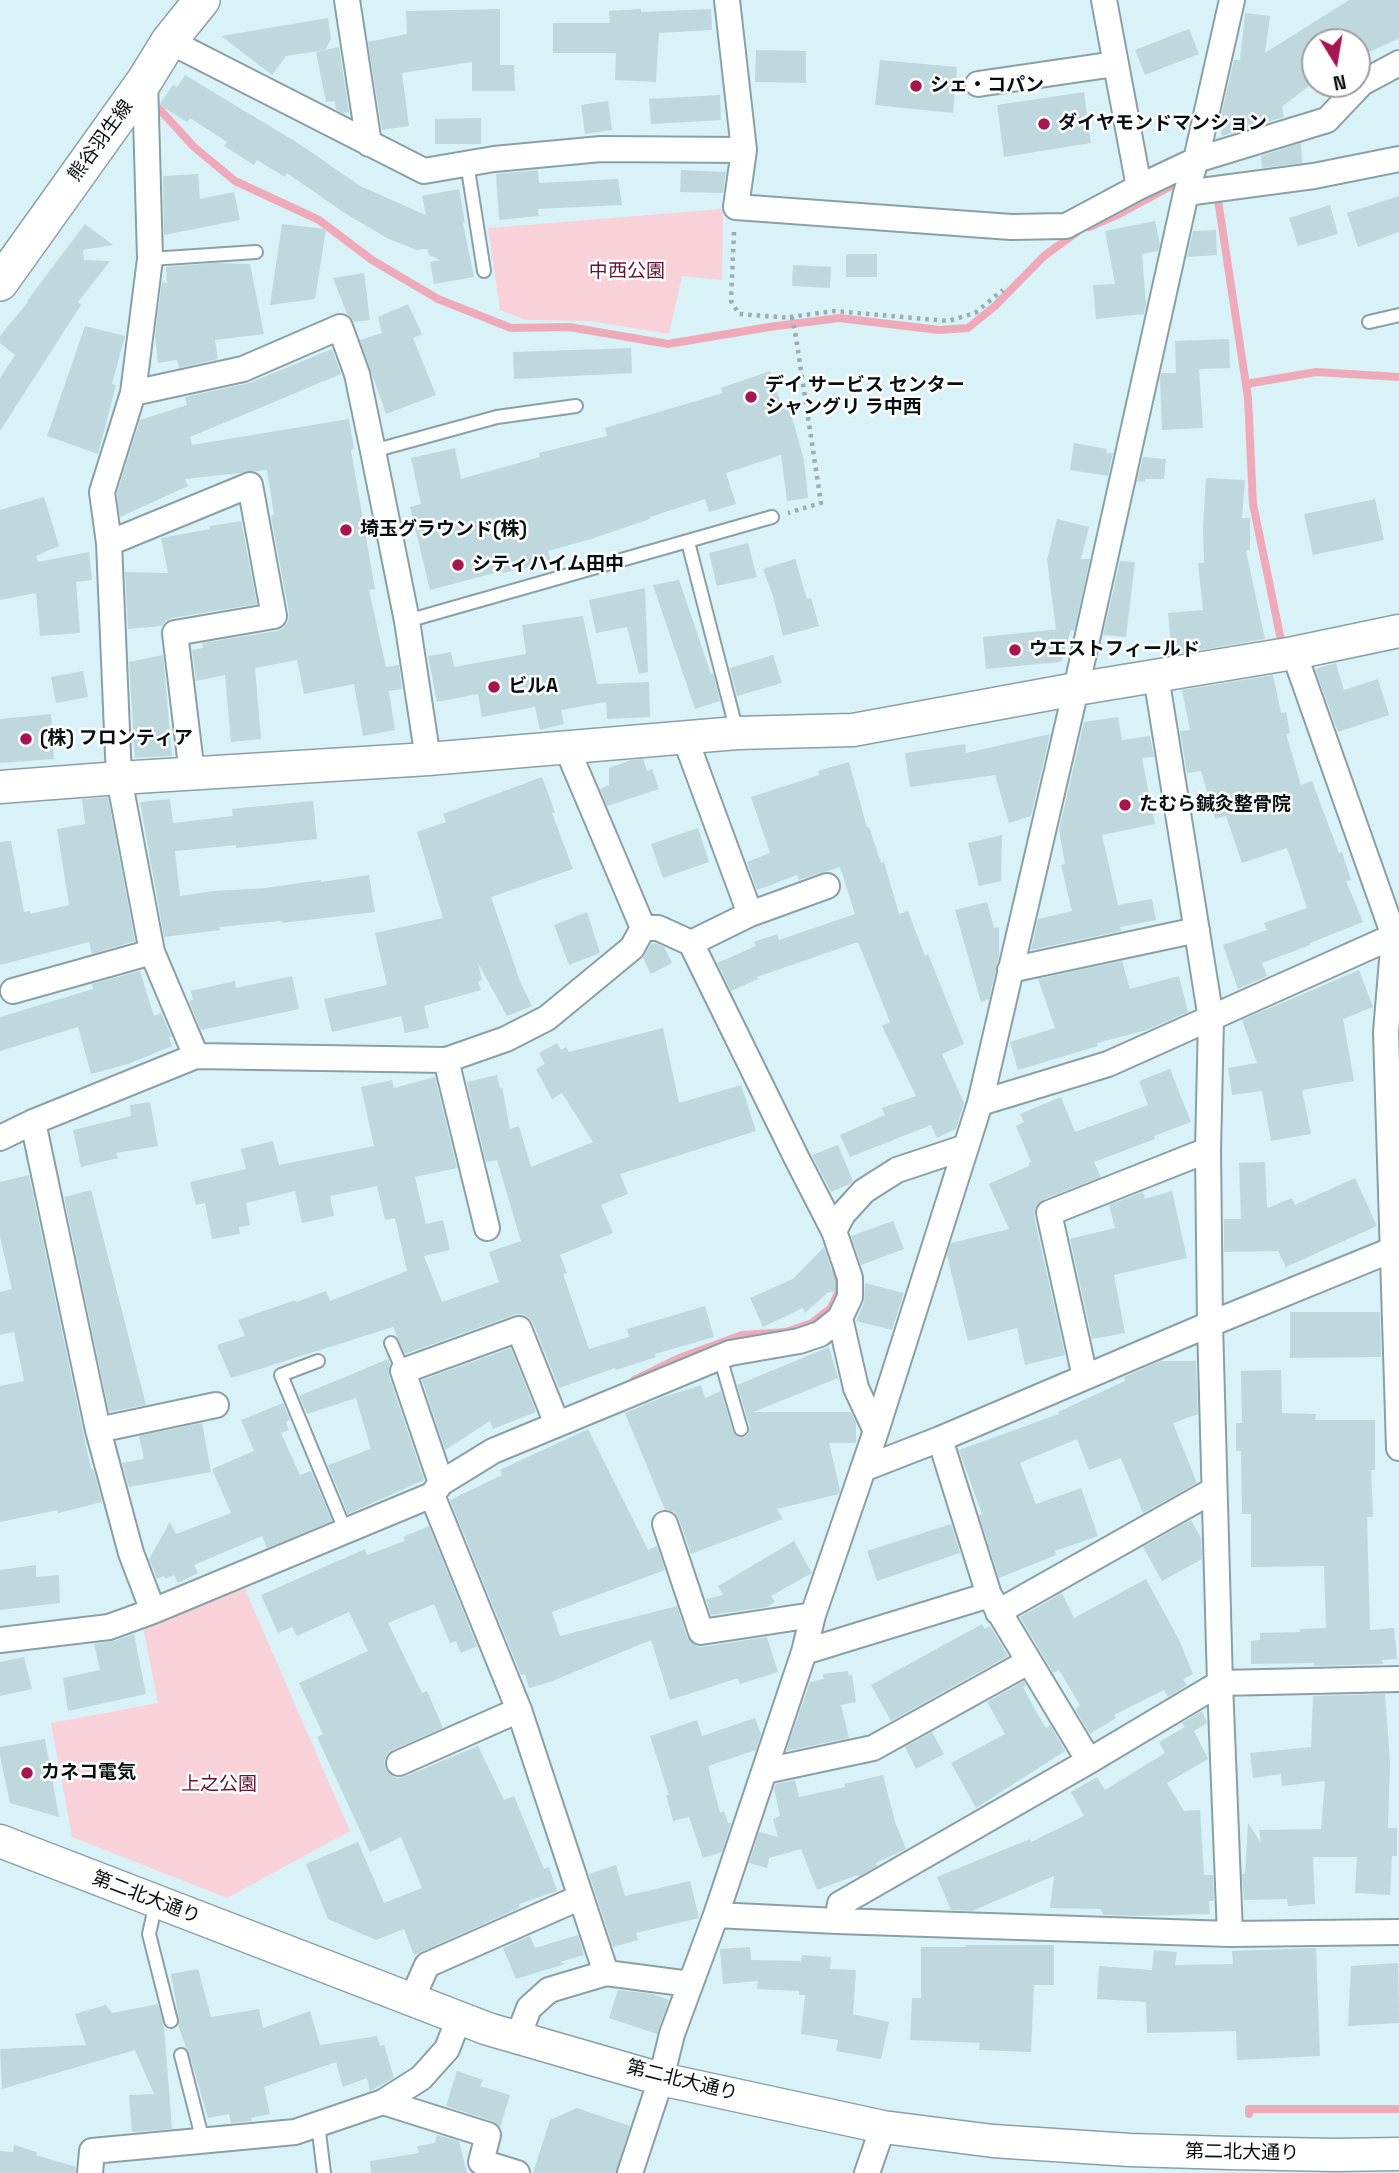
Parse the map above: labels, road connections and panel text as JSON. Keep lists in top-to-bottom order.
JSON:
{
  "streets": {
    "main road": ["熊谷羽生線"],
    "street": ["第二北大通り"]
  },
  "parks": ["中西公園", "上之公園"],
  "places": [
    "シェ・コパン",
    "ダイヤモンドマンション",
    "デイ サービス センター シャングリ ラ中西",
    "埼玉グラウンド(株)",
    "シティハイム田中",
    "ウエストフィールド",
    "ビルA",
    "(株) フロンティア",
    "たむら鍼灸整骨院",
    "カネコ電気"
  ],
  "north": "bottom"
}
